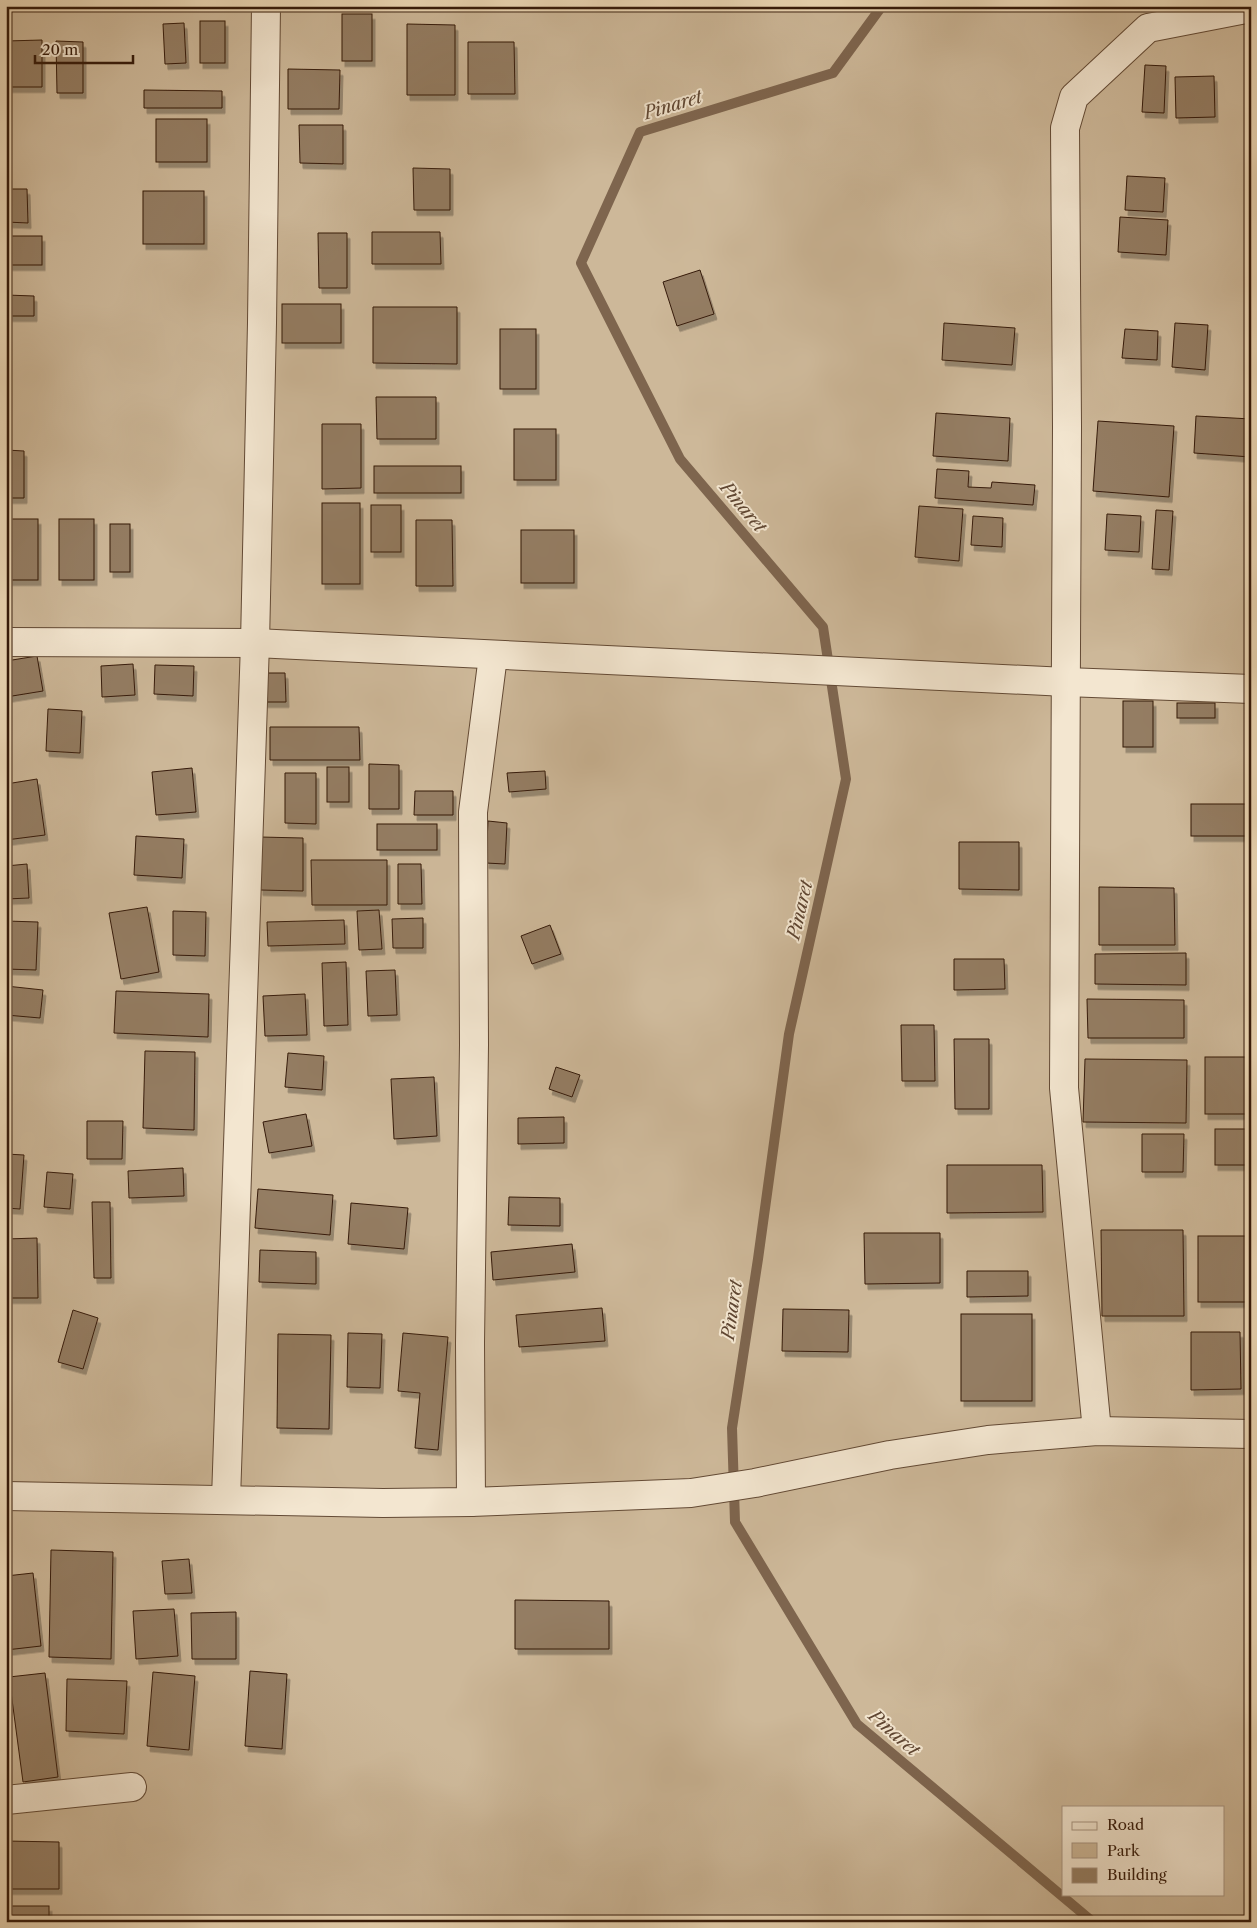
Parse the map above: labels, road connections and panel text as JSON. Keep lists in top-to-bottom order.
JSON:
{
  "water": ["Pinaret"],
  "legend": ["Road", "Park", "Building"],
  "scale_bar": "20 m"
}
